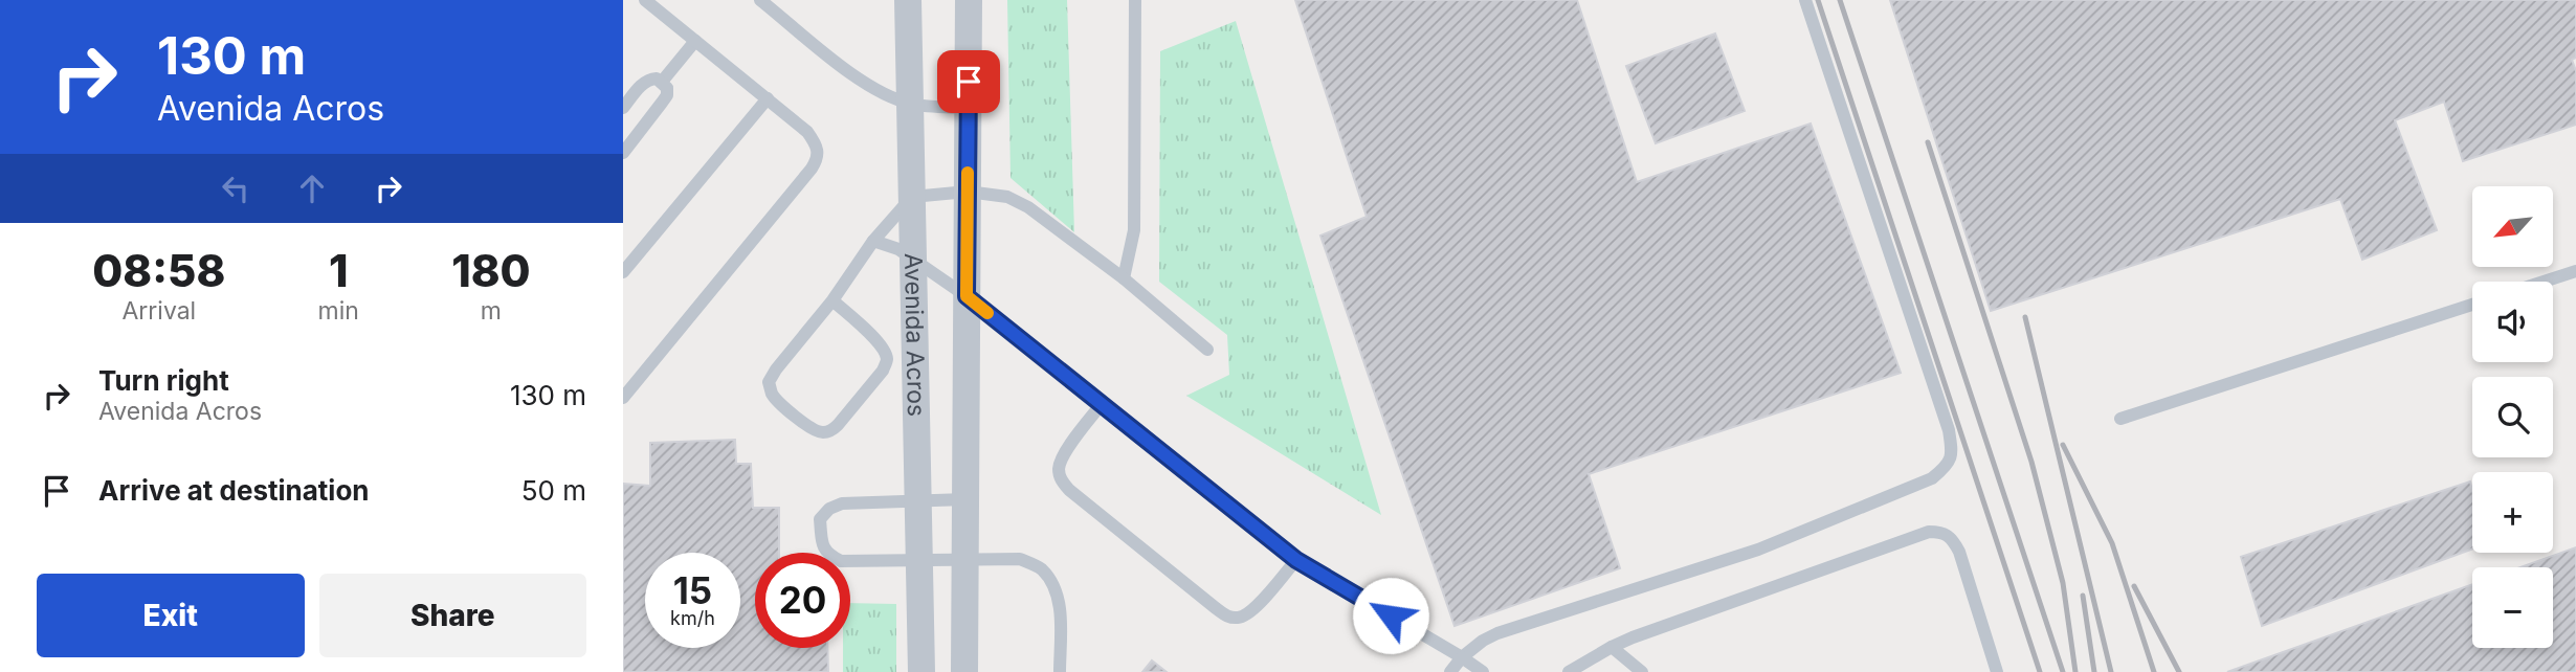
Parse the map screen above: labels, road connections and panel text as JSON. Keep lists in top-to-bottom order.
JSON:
{
  "streets": {
    "street": ["Avenida Acros"]
  },
  "north": "bottom left",
  "page": {
    "turn": ["130 m", "Avenida Acros"],
    "map_buttons": ["+", "−"],
    "eta": [
      "08:58",
      "Arrival",
      "1",
      "min",
      "180",
      "m"
    ],
    "list": [
      {
        "name": "Turn right",
        "note": "Avenida Acros",
        "value": "130 m"
      },
      {
        "name": "Arrive at destination",
        "value": "50 m"
      }
    ],
    "speed": "15 km/h",
    "limit": "20",
    "buttons": ["Exit", "Share"]
  }
}
